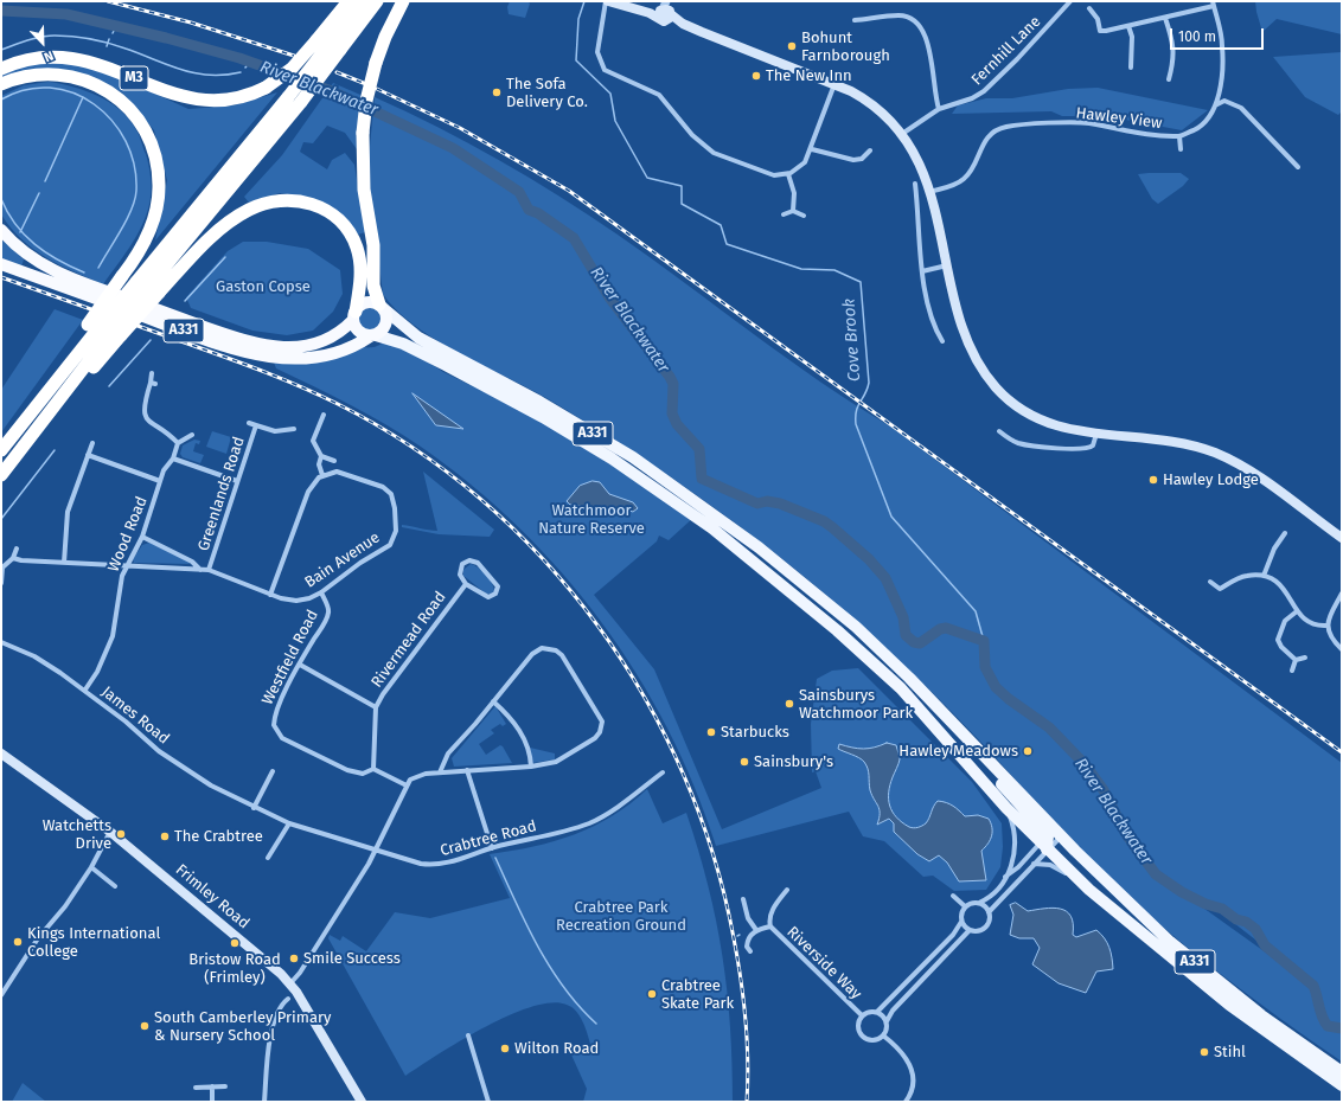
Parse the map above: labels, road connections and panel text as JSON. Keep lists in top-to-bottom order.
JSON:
{
  "streets": {
    "highway": ["M3", "A331"],
    "main road": ["Frimley Road"],
    "street": [
      "Fernhill Lane",
      "Hawley View",
      "Greenlands Road",
      "Wood Road",
      "Bain Avenue",
      "Rivermead Road",
      "Westfield Road",
      "James Road",
      "Crabtree Road",
      "Riverside Way"
    ]
  },
  "crossings": [
    ["M3", "A331"],
    ["Greenlands Road", "Bain Avenue"],
    ["Wood Road", "Bain Avenue"],
    ["Wood Road", "James Road"],
    ["Bain Avenue", "Westfield Road"],
    ["Rivermead Road", "Westfield Road"],
    ["James Road", "Crabtree Road"]
  ],
  "water": ["River Blackwater", "Cove Brook"],
  "parks": ["Gaston Copse", "Watchmoor Nature Reserve", "Crabtree Park Recreation Ground"],
  "places": [
    "Bohunt Farnborough",
    "The New Inn",
    "The Sofa Delivery Co.",
    "Hawley Lodge",
    "Sainsburys Watchmoor Park",
    "Starbucks",
    "Hawley Meadows",
    "Sainsbury's",
    "Watchetts Drive",
    "The Crabtree",
    "Kings International College",
    "Bristow Road (Frimley)",
    "Smile Success",
    "Crabtree Skate Park",
    "South Camberley Primary & Nursery School",
    "Wilton Road",
    "Stihl"
  ],
  "scale_bar": "100 m",
  "north": "bottom right"
}
